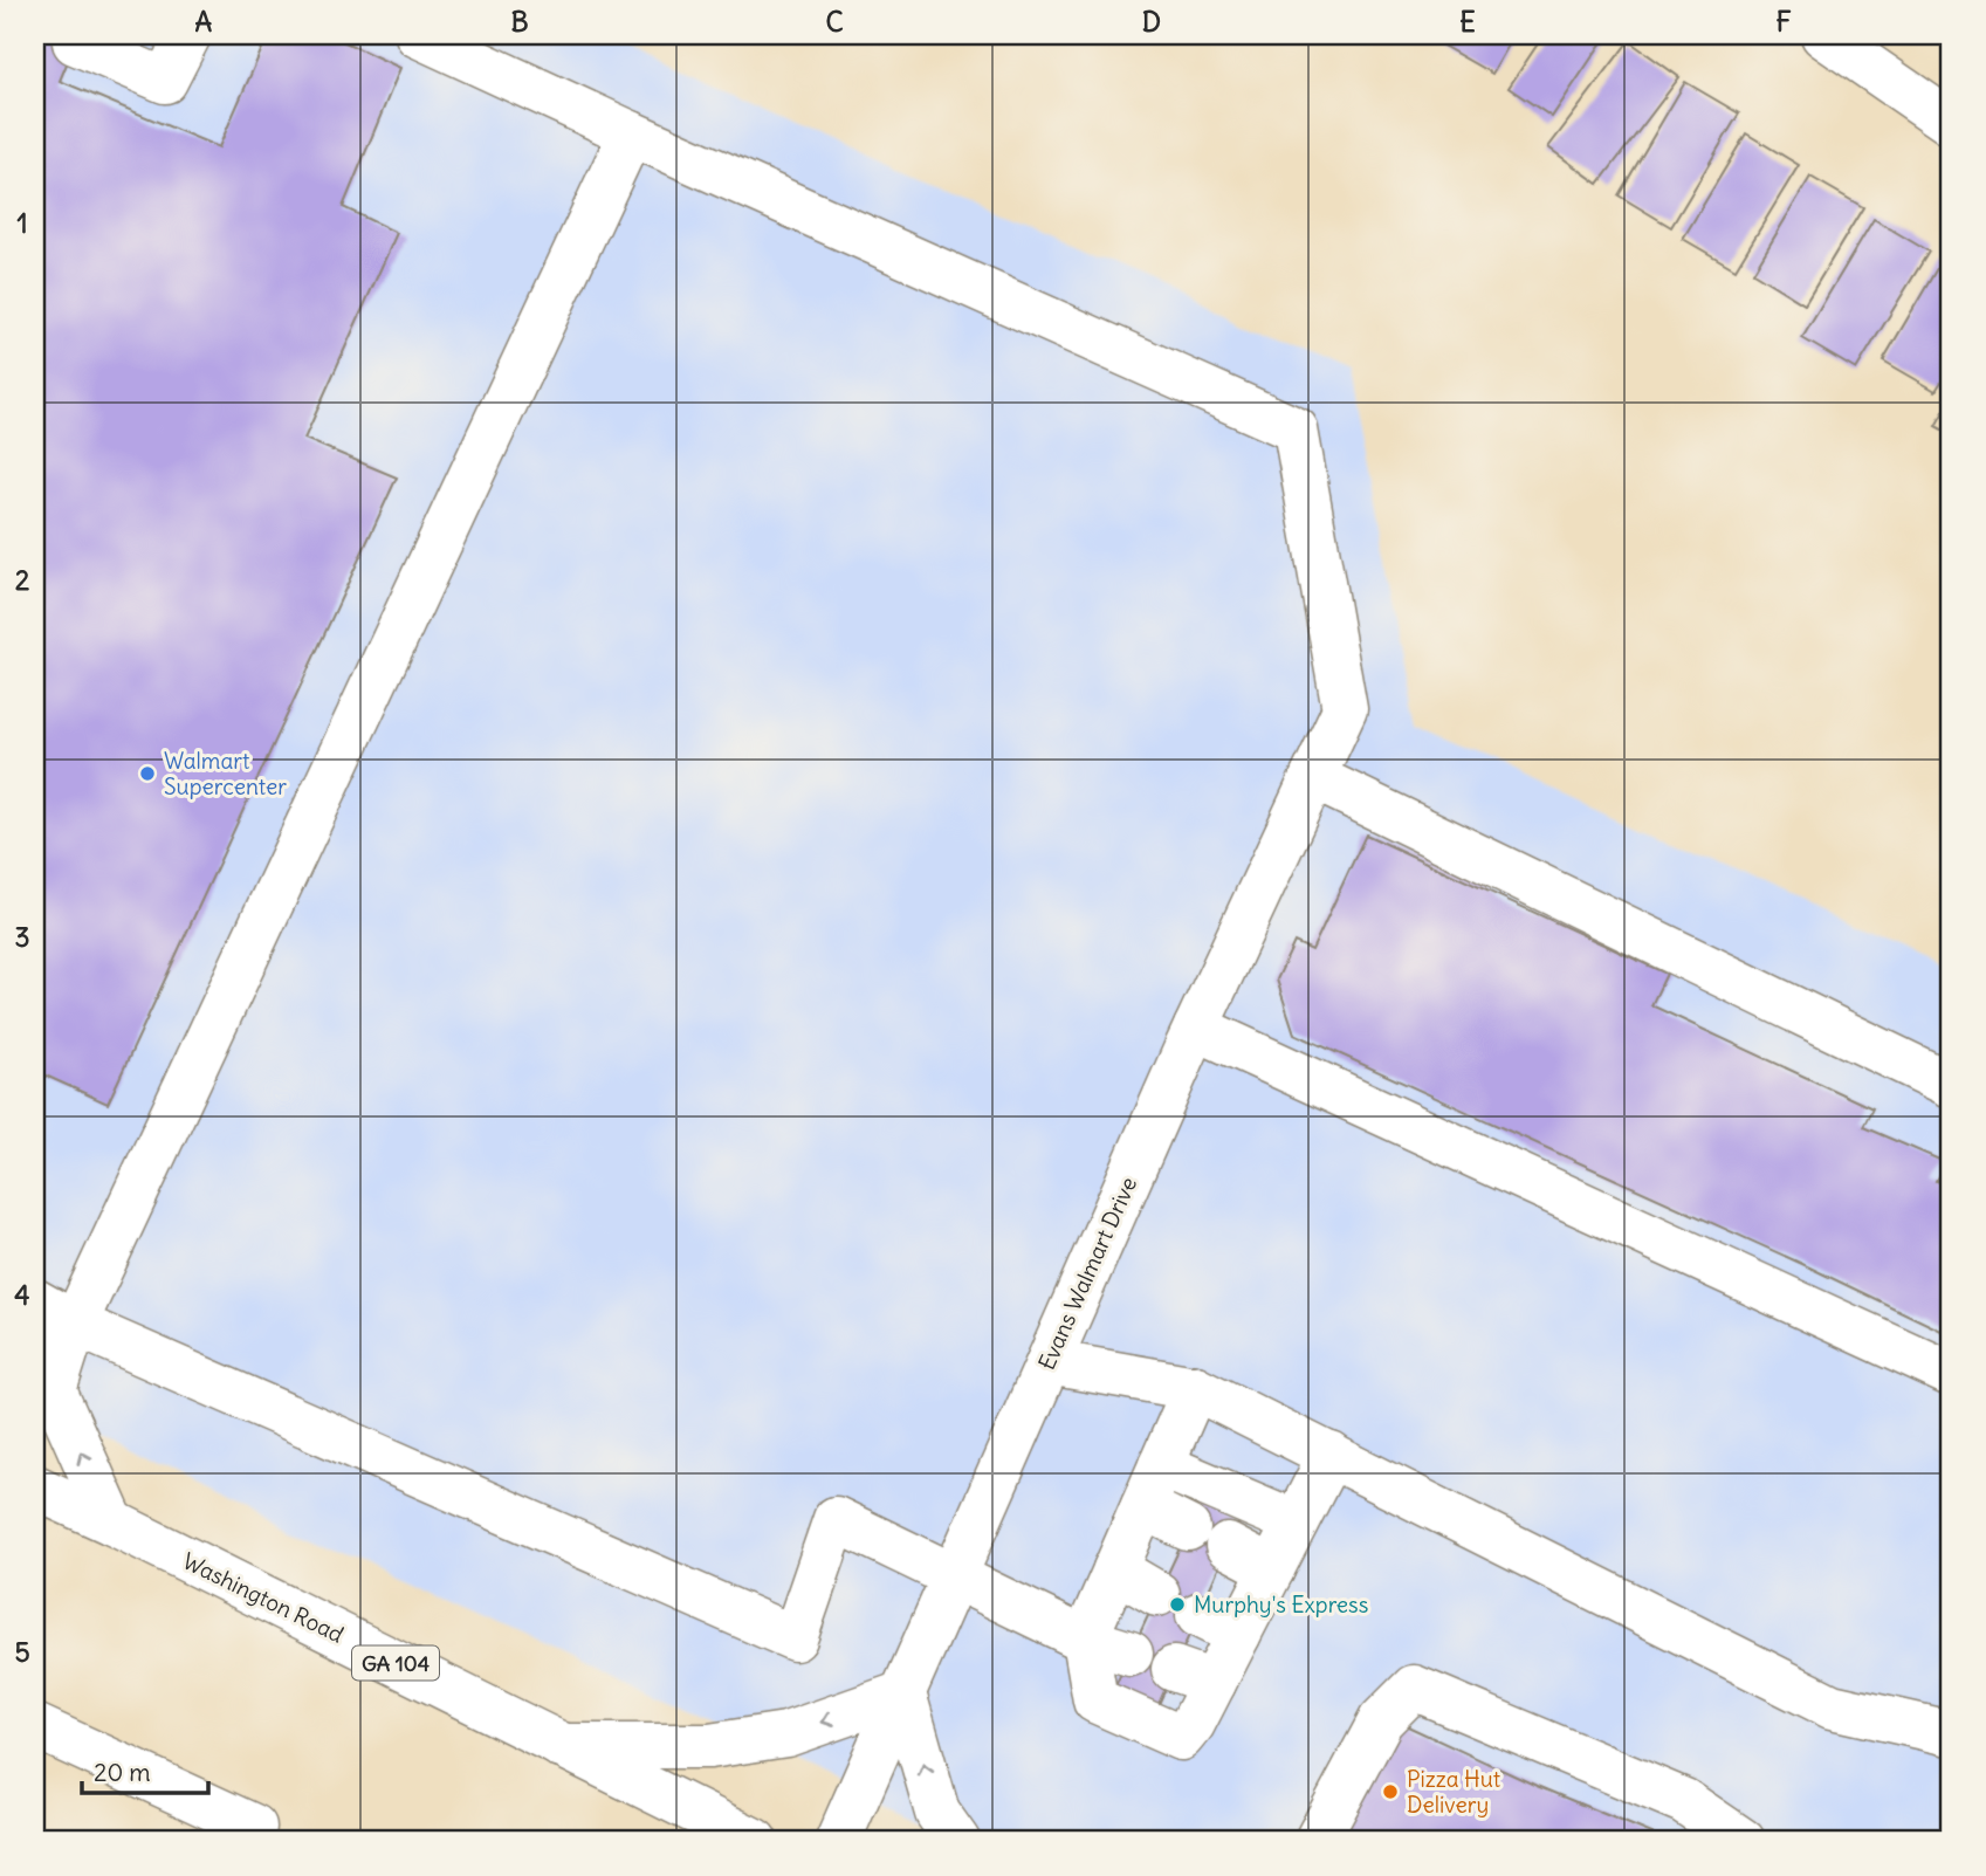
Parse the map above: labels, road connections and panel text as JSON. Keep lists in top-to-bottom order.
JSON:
{
  "streets": {
    "main road": ["Evans Walmart Drive", "Washington Road", "GA 104"]
  },
  "places": ["Walmart Supercenter", "Murphy's Express", "Pizza Hut Delivery"],
  "scale_bar": "20 m",
  "grid": {
    "columns": [
      "A",
      "B",
      "C",
      "D",
      "E",
      "F"
    ],
    "rows": [
      "1",
      "2",
      "3",
      "4",
      "5"
    ]
  }
}
